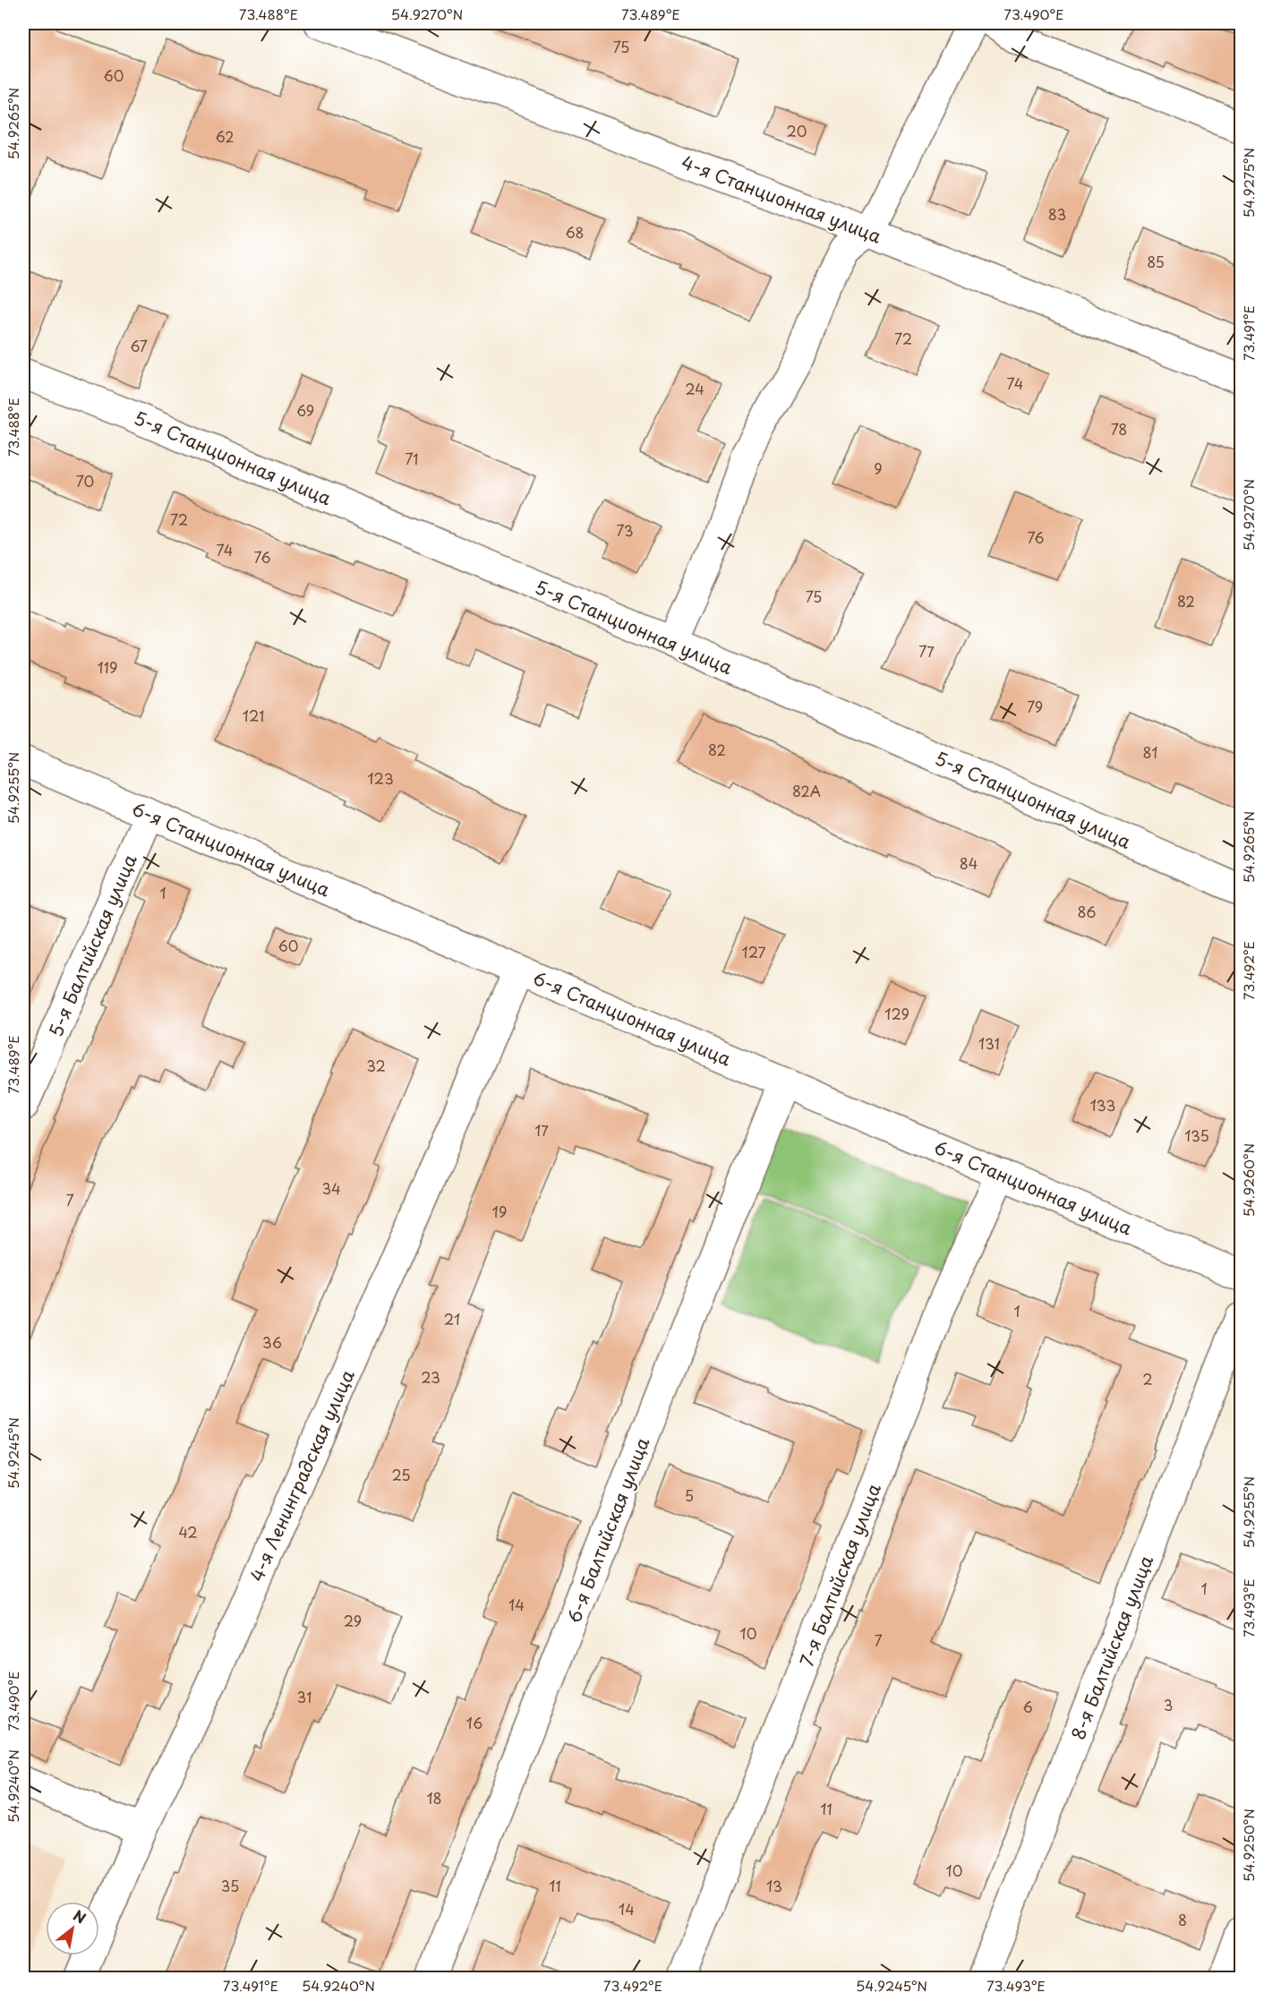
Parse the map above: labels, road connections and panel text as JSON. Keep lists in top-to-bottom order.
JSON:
{
  "streets": {
    "street": [
      "4-я Станционная улица",
      "5-я Станционная улица",
      "6-я Станционная улица",
      "5-я Балтийская улица",
      "4-я Ленинградская улица",
      "6-я Балтийская улица",
      "7-я Балтийская улица",
      "8-я Балтийская улица"
    ]
  },
  "crossings": [
    ["6-я Станционная улица", "5-я Балтийская улица"],
    ["6-я Станционная улица", "4-я Ленинградская улица"],
    ["6-я Станционная улица", "6-я Балтийская улица"],
    ["6-я Станционная улица", "7-я Балтийская улица"]
  ],
  "house_numbers": [
    "75",
    "60",
    "20",
    "62",
    "83",
    "68",
    "85",
    "72",
    "67",
    "74",
    "24",
    "69",
    "78",
    "71",
    "9",
    "70",
    "72",
    "73",
    "76",
    "74",
    "76",
    "75",
    "82",
    "77",
    "119",
    "79",
    "121",
    "82",
    "81",
    "123",
    "82А",
    "84",
    "1",
    "86",
    "60",
    "127",
    "129",
    "131",
    "32",
    "133",
    "17",
    "135",
    "34",
    "7",
    "19",
    "1",
    "21",
    "36",
    "23",
    "2",
    "25",
    "5",
    "42",
    "1",
    "14",
    "29",
    "10",
    "7",
    "31",
    "3",
    "6",
    "16",
    "18",
    "11",
    "10",
    "35",
    "11",
    "13",
    "14",
    "8"
  ],
  "north": "top right",
  "coordinates": [
    "73.488°E",
    "54.9270°N",
    "73.489°E",
    "73.490°E",
    "54.9265°N",
    "54.9275°N",
    "73.491°E",
    "54.9255°N",
    "73.492°E",
    "54.9260°N",
    "54.9245°N",
    "73.493°E",
    "54.9240°N",
    "54.9250°N"
  ]
}
